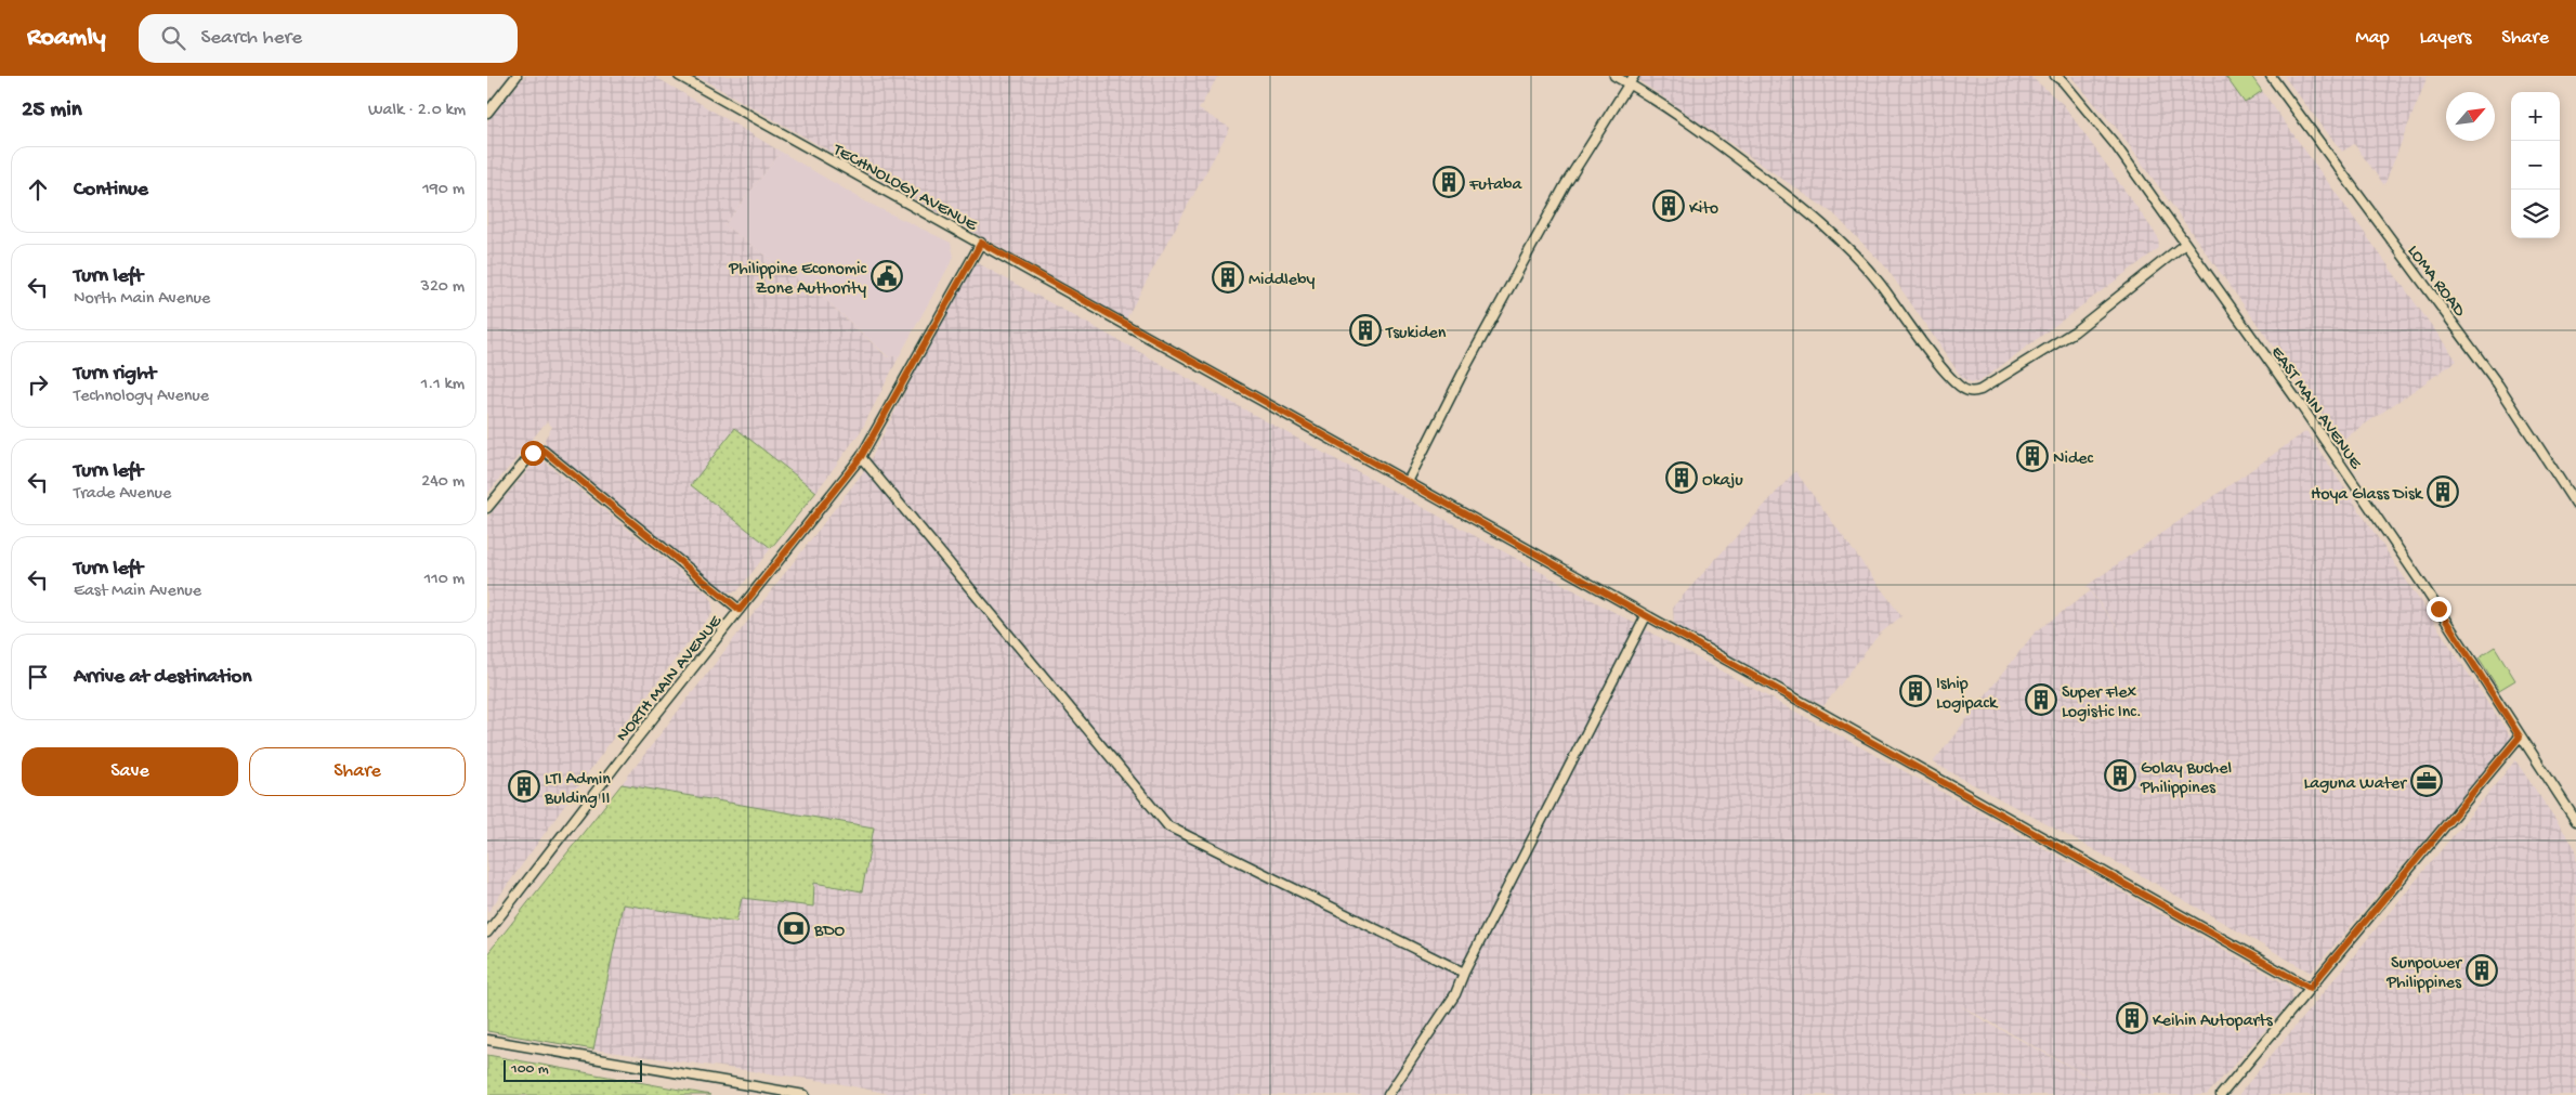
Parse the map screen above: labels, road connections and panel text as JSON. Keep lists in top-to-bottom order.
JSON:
{
  "streets": {
    "street": [
      "TECHNOLOGY AVENUE",
      "LOMA ROAD",
      "EAST MAIN AVENUE",
      "NORTH MAIN AVENUE"
    ]
  },
  "crossings": [
    ["TECHNOLOGY AVENUE", "NORTH MAIN AVENUE"]
  ],
  "places": {
    "building": [
      "Futaba",
      "Kito",
      "Middleby",
      "Tsukiden",
      "Nidec",
      "Okaju",
      "Hoya Glass Disk",
      "Iship Logipack",
      "Super Flex Logistic Inc.",
      "Golay Buchel Philippines",
      "LTI Admin Bulding II",
      "Sunpower Philippines",
      "Keihin Autoparts"
    ],
    "public building": ["Philippine Economic Zone Authority"],
    "office": ["Laguna Water"],
    "bank": ["BDO"]
  },
  "scale_bar": "100 m",
  "north": "top right",
  "page": {
    "header": "Roamly",
    "search": "Search here",
    "nav": ["Map", "Layers", "Share"],
    "heading": ["25 min", "Walk · 2.0 km"],
    "map_buttons": ["+", "−"],
    "list": [
      ["Continue", "190 m"],
      ["Turn left", "North Main Avenue", "320 m"],
      ["Turn right", "Technology Avenue", "1.1 km"],
      ["Turn left", "Trade Avenue", "240 m"],
      ["Turn left", "East Main Avenue", "110 m"],
      "Arrive at destination"
    ],
    "buttons": ["Save", "Share"],
    "scale": "100 m"
  }
}
